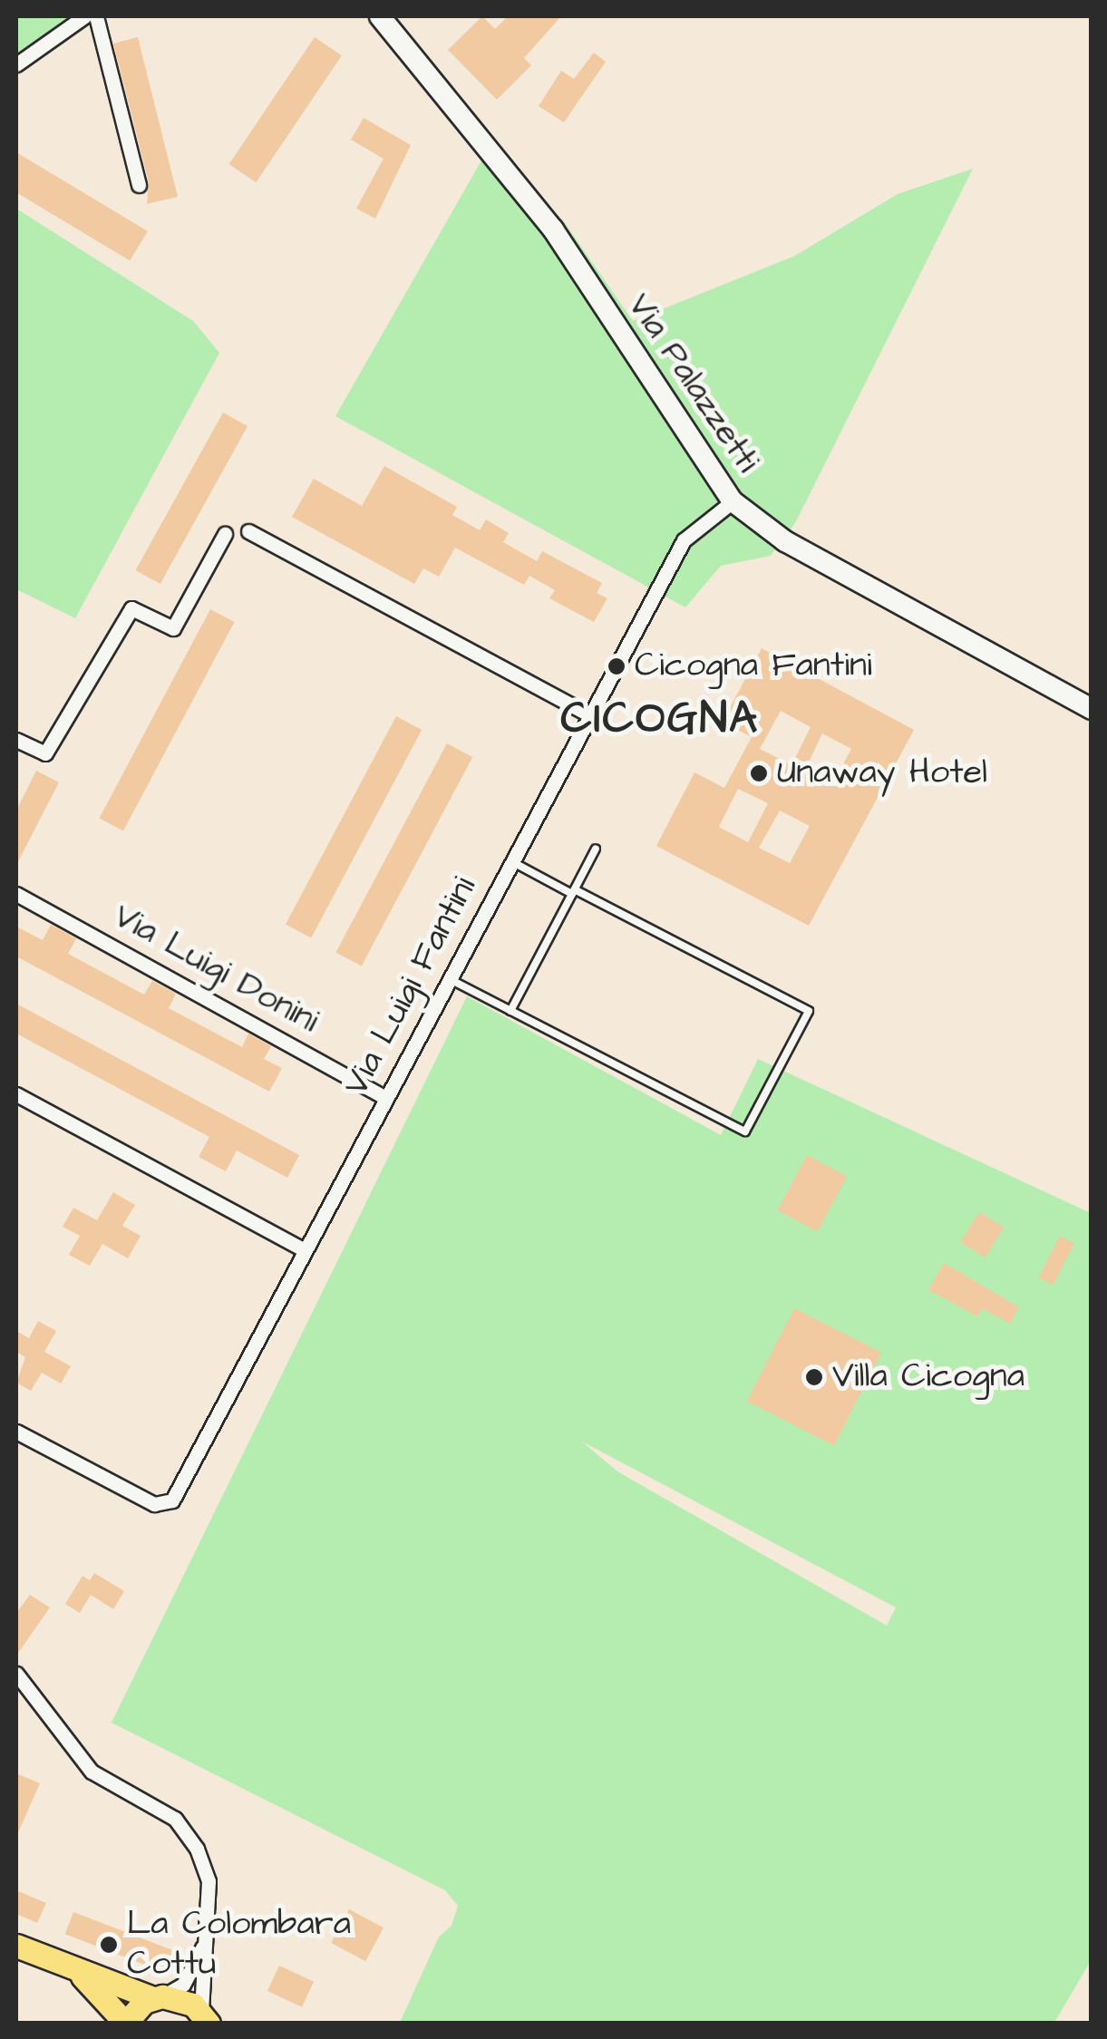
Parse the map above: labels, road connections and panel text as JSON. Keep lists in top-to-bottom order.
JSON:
{
  "streets": {
    "main road": ["Via Palazzetti"],
    "street": ["Via Luigi Donini", "Via Luigi Fantini"]
  },
  "crossings": [
    ["Via Palazzetti", "Via Luigi Fantini"],
    ["Via Luigi Donini", "Via Luigi Fantini"]
  ],
  "districts": ["CICOGNA"],
  "places": [
    "Cicogna Fantini",
    "Unaway Hotel",
    "Villa Cicogna",
    "La Colombara Cottu"
  ]
}
